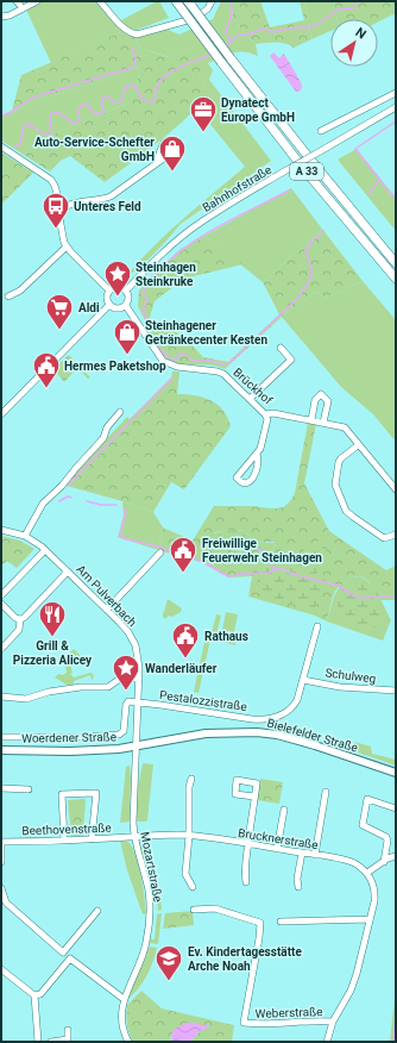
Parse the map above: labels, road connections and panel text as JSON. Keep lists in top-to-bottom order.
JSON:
{
  "streets": {
    "highway": ["A 33"],
    "main road": ["Bielefelder Straße", "Woerdener Straße"],
    "street": [
      "Bahnhofstraße",
      "Brückhof",
      "Am Pulverbach",
      "Schulweg",
      "Pestalozzistraße",
      "Beethovenstraße",
      "Brucknerstraße",
      "Mozartstraße",
      "Weberstraße"
    ]
  },
  "crossings": [
    ["Bahnhofstraße", "Brückhof"],
    ["Am Pulverbach", "Pestalozzistraße"],
    ["Am Pulverbach", "Bielefelder Straße"],
    ["Am Pulverbach", "Woerdener Straße"],
    ["Am Pulverbach", "Mozartstraße"],
    ["Schulweg", "Pestalozzistraße"],
    ["Bielefelder Straße", "Woerdener Straße"],
    ["Bielefelder Straße", "Mozartstraße"],
    ["Woerdener Straße", "Mozartstraße"],
    ["Beethovenstraße", "Brucknerstraße"],
    ["Beethovenstraße", "Mozartstraße"],
    ["Brucknerstraße", "Mozartstraße"]
  ],
  "places": {
    "office": ["Dynatect Europe GmbH"],
    "shop": ["Auto-Service-Schefter GmbH", "Steinhagener Getränkecenter Kesten"],
    "bus stop": ["Unteres Feld"],
    "place": ["Steinhagen Steinkruke", "Wanderläufer"],
    "supermarket": ["Aldi"],
    "public building": ["Hermes Paketshop", "Freiwillige Feuerwehr Steinhagen", "Rathaus"],
    "restaurant": ["Grill & Pizzeria Alicey"],
    "school or university": ["Ev. Kindertagesstätte Arche Noah"]
  },
  "north": "top right"
}
